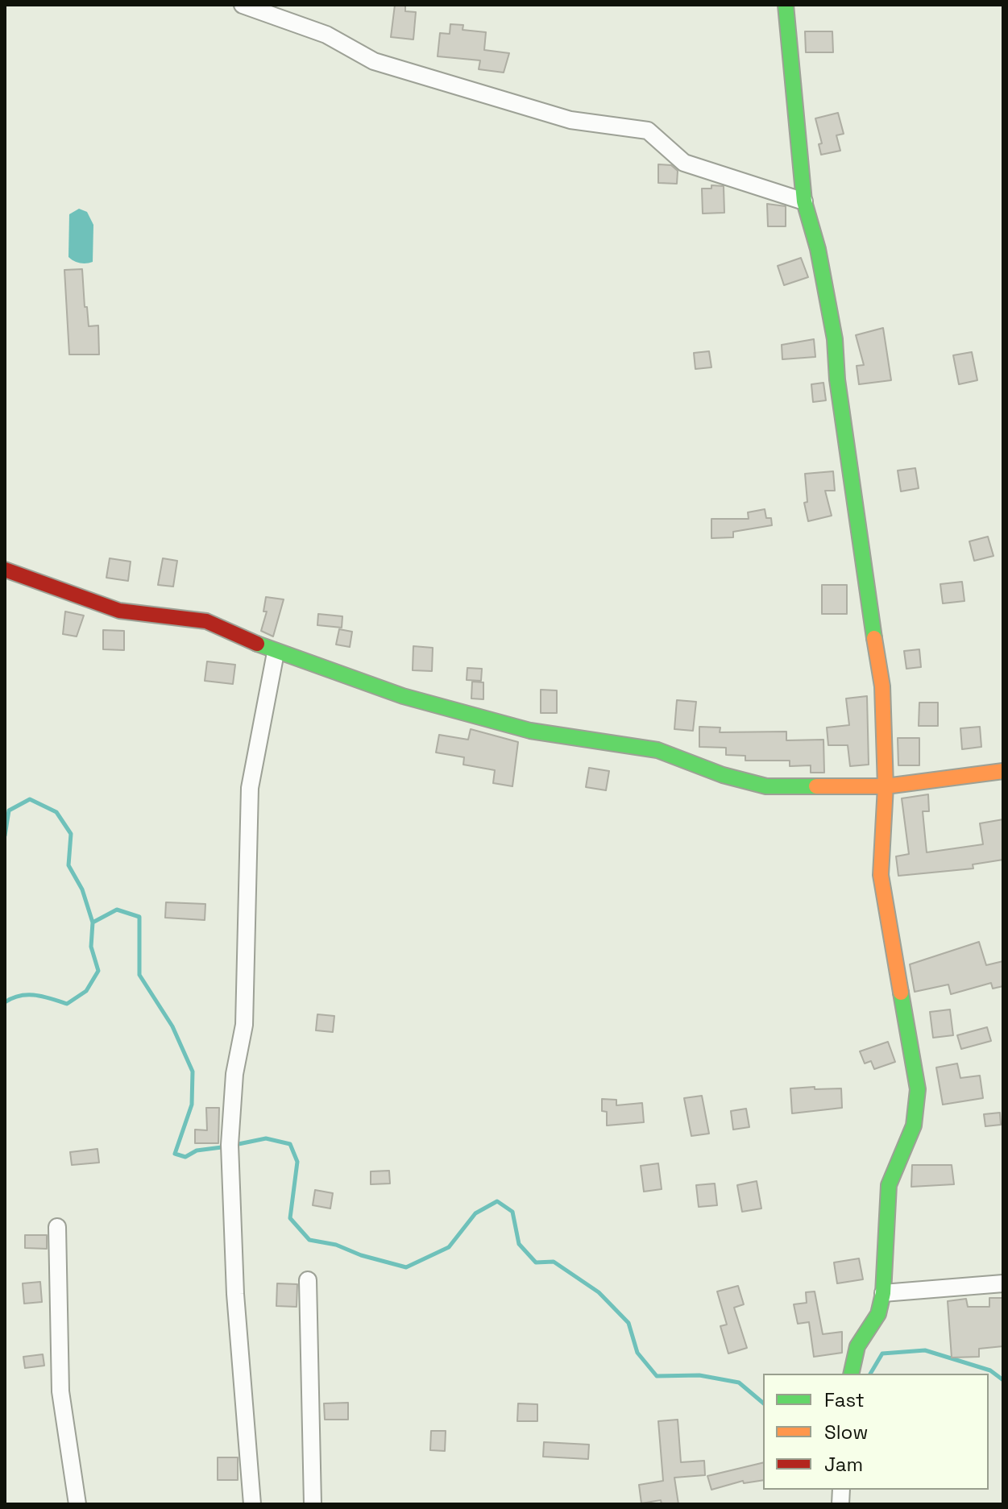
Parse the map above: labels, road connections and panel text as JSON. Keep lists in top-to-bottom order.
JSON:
{
  "legend": ["Fast", "Slow", "Jam"]
}
